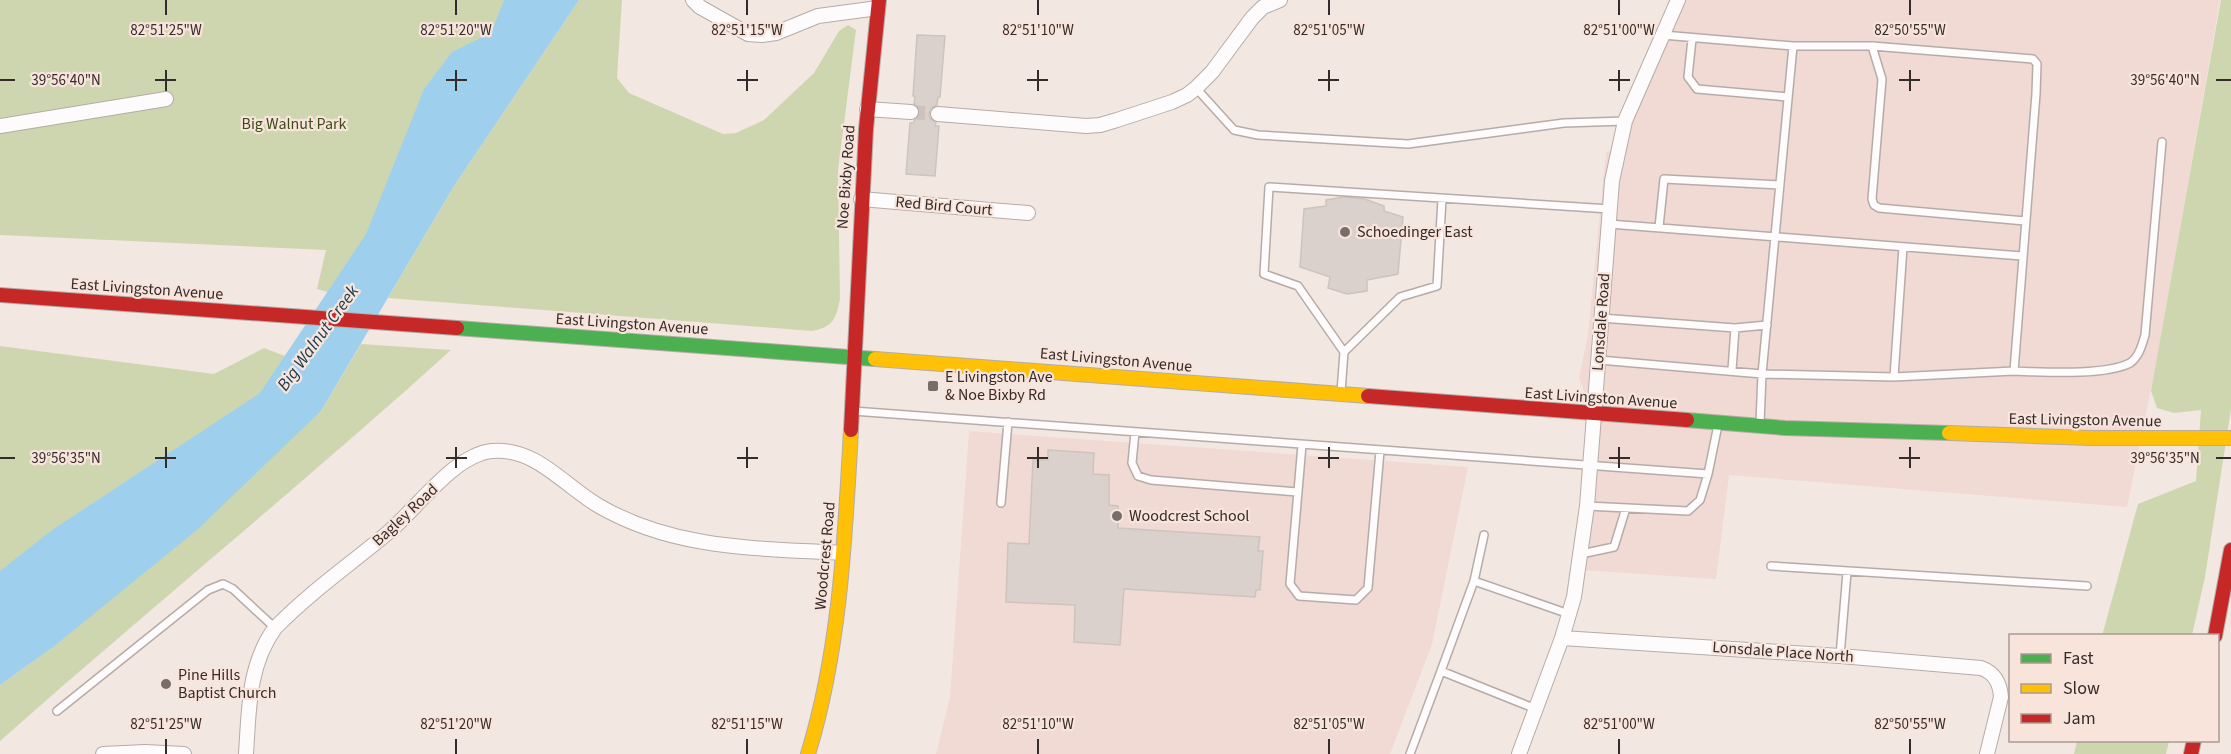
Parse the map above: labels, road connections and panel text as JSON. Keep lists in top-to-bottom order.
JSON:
{
  "streets": {
    "main road": ["Noe Bixby Road", "East Livingston Avenue", "Woodcrest Road"],
    "street": [
      "Red Bird Court",
      "Lonsdale Road",
      "Bagley Road",
      "Lonsdale Place North"
    ]
  },
  "crossings": [
    ["Noe Bixby Road", "Red Bird Court"],
    ["Noe Bixby Road", "East Livingston Avenue"],
    ["Noe Bixby Road", "Woodcrest Road"],
    ["East Livingston Avenue", "Lonsdale Road"],
    ["East Livingston Avenue", "Woodcrest Road"],
    ["Lonsdale Road", "Lonsdale Place North"],
    ["Bagley Road", "Woodcrest Road"]
  ],
  "water": ["Big Walnut Creek"],
  "parks": ["Big Walnut Park"],
  "places": {
    "other": ["Schoedinger East", "Woodcrest School", "Pine Hills Baptist Church"],
    "transit": ["E Livingston Ave & Noe Bixby Rd"]
  },
  "legend": ["Fast", "Slow", "Jam"],
  "coordinates": [
    "82°51'25\"W",
    "82°51'20\"W",
    "82°51'15\"W",
    "82°51'10\"W",
    "82°51'05\"W",
    "82°51'00\"W",
    "82°50'55\"W",
    "39°56'40\"N",
    "39°56'35\"N"
  ]
}
